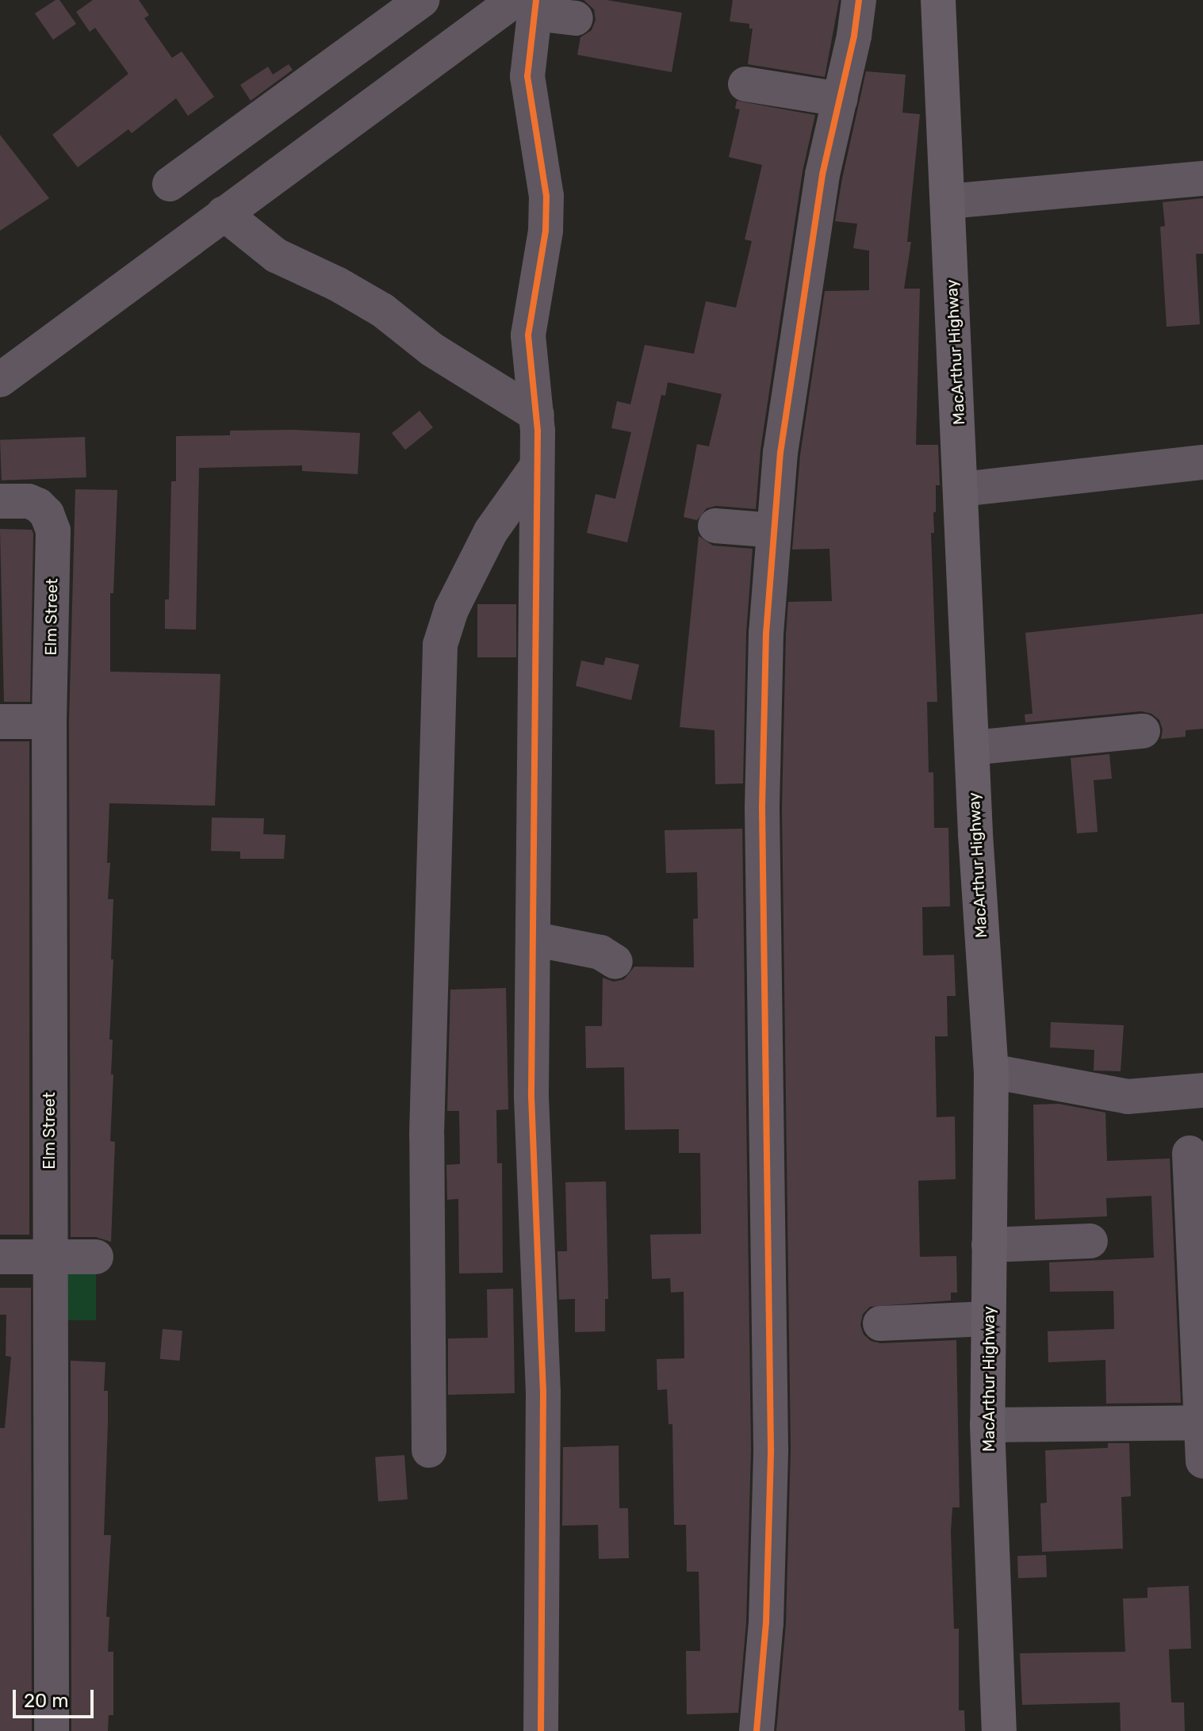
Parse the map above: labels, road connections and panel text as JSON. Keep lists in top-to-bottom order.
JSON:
{
  "streets": {
    "highway": ["MacArthur Highway"],
    "street": ["Elm Street"]
  },
  "scale_bar": "20 m"
}
